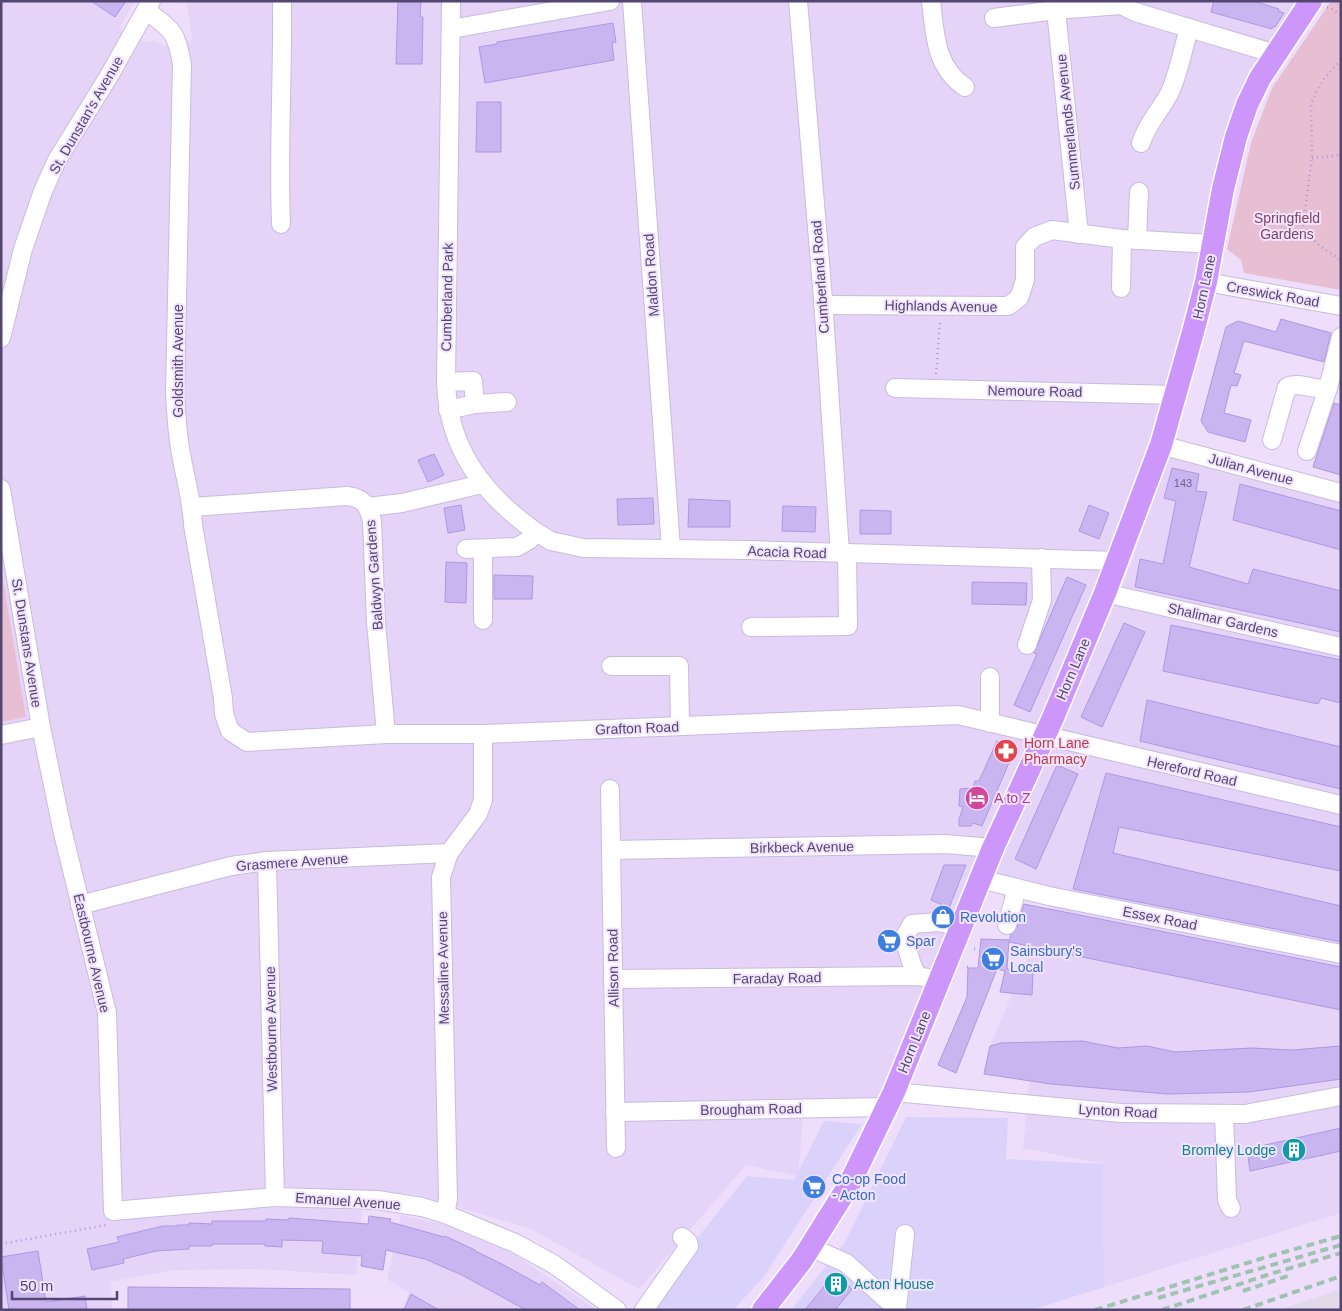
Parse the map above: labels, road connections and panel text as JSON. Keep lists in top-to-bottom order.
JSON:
{
  "streets": {
    "main road": ["Horn Lane"],
    "street": [
      "St. Dunstan's Avenue",
      "Summerlands Avenue",
      "Maldon Road",
      "Cumberland Road",
      "Creswick Road",
      "Cumberland Park",
      "Highlands Avenue",
      "Goldsmith Avenue",
      "Nemoure Road",
      "Julian Avenue",
      "Acacia Road",
      "Baldwyn Gardens",
      "Shalimar Gardens",
      "St. Dunstans Avenue",
      "Grafton Road",
      "Hereford Road",
      "Birkbeck Avenue",
      "Grasmere Avenue",
      "Essex Road",
      "Eastbourne Avenue",
      "Messaline Avenue",
      "Allison Road",
      "Faraday Road",
      "Westbourne Avenue",
      "Brougham Road",
      "Lynton Road",
      "Emanuel Avenue"
    ]
  },
  "crossings": [
    ["St. Dunstan's Avenue", "Goldsmith Avenue"],
    ["Summerlands Avenue", "Highlands Avenue"],
    ["Maldon Road", "Acacia Road"],
    ["Cumberland Road", "Highlands Avenue"],
    ["Cumberland Road", "Acacia Road"],
    ["Horn Lane", "Creswick Road"],
    ["Horn Lane", "Highlands Avenue"],
    ["Horn Lane", "Nemoure Road"],
    ["Horn Lane", "Julian Avenue"],
    ["Horn Lane", "Acacia Road"],
    ["Horn Lane", "Shalimar Gardens"],
    ["Horn Lane", "Grafton Road"],
    ["Horn Lane", "Hereford Road"],
    ["Horn Lane", "Birkbeck Avenue"],
    ["Horn Lane", "Essex Road"],
    ["Horn Lane", "Faraday Road"],
    ["Horn Lane", "Brougham Road"],
    ["Horn Lane", "Lynton Road"],
    ["Cumberland Park", "Acacia Road"],
    ["Goldsmith Avenue", "Baldwyn Gardens"],
    ["Goldsmith Avenue", "Grafton Road"],
    ["Baldwyn Gardens", "Grafton Road"],
    ["St. Dunstans Avenue", "Eastbourne Avenue"],
    ["Grafton Road", "Hereford Road"],
    ["Grafton Road", "Messaline Avenue"],
    ["Birkbeck Avenue", "Allison Road"],
    ["Grasmere Avenue", "Eastbourne Avenue"],
    ["Grasmere Avenue", "Messaline Avenue"],
    ["Grasmere Avenue", "Westbourne Avenue"],
    ["Eastbourne Avenue", "Emanuel Avenue"],
    ["Messaline Avenue", "Emanuel Avenue"],
    ["Allison Road", "Faraday Road"],
    ["Allison Road", "Brougham Road"],
    ["Westbourne Avenue", "Emanuel Avenue"],
    ["Brougham Road", "Lynton Road"]
  ],
  "parks": ["Springfield Gardens"],
  "places": {
    "pharmacy": ["Horn Lane Pharmacy"],
    "hotel": ["A to Z"],
    "shop": ["Revolution"],
    "supermarket": ["Spar", "Sainsbury's Local", "Co-op Food - Acton"],
    "building": ["Bromley Lodge", "Acton House"]
  },
  "house_numbers": ["143"],
  "scale_bar": "50 m"
}
